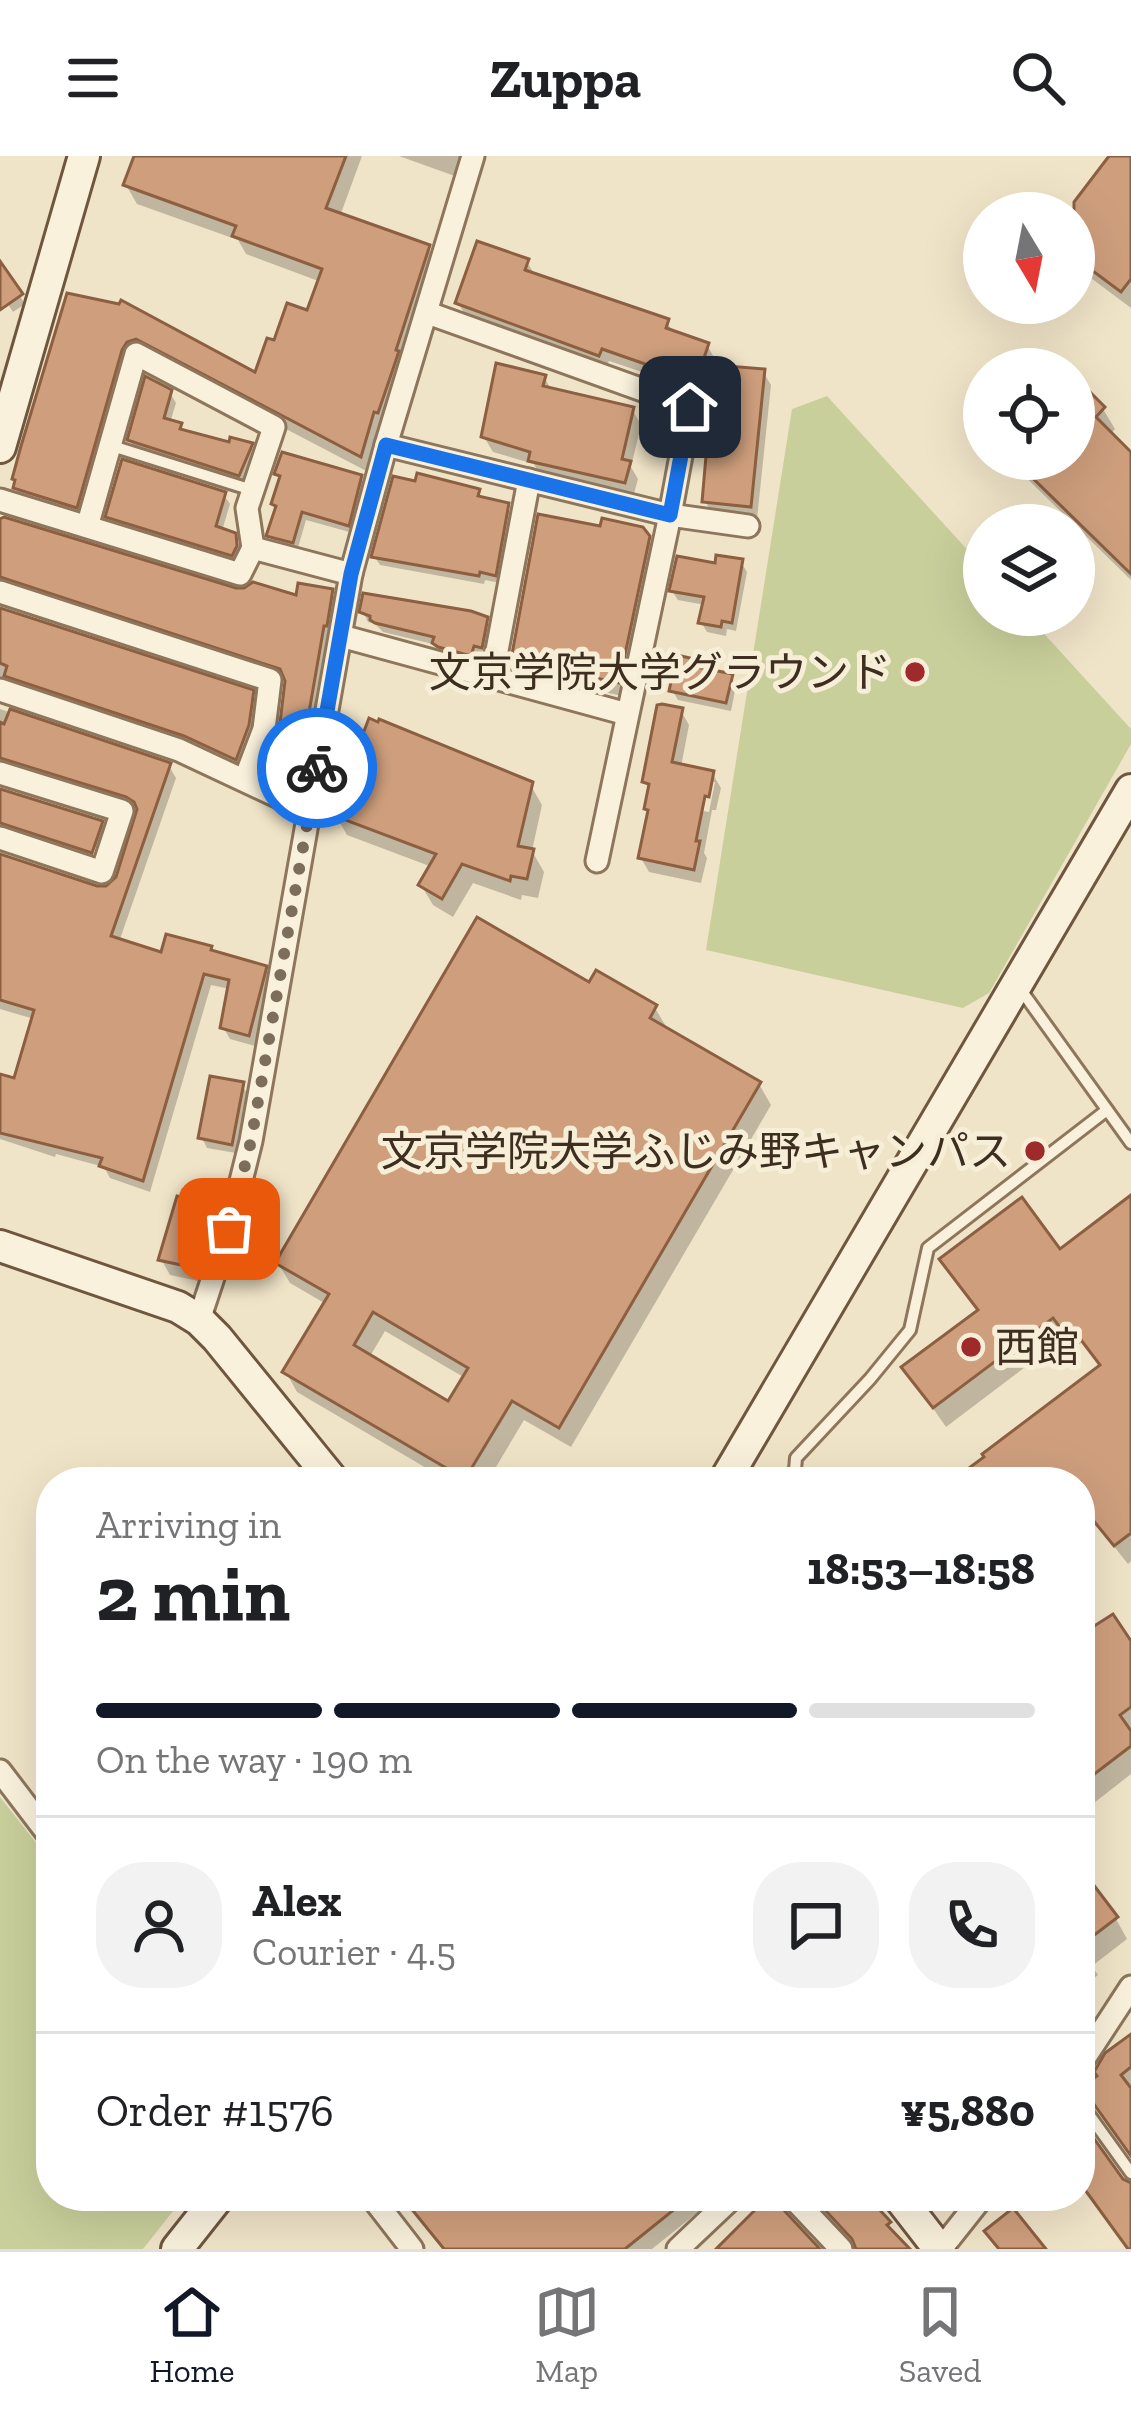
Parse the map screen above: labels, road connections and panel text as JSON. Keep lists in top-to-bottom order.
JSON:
{
  "places": ["文京学院大学グラウンド", "文京学院大学ふじみ野キャンパス", "西館"],
  "north": "bottom",
  "page": {
    "header": "Zuppa",
    "heading": ["2 min", "Arriving in", "18:53–18:58"],
    "panel": [
      "Alex",
      "Courier · 4.5",
      "Order #1576",
      "¥5,880"
    ],
    "bar": "On the way · 190 m",
    "tabs": ["Home", "Map", "Saved"]
  }
}
